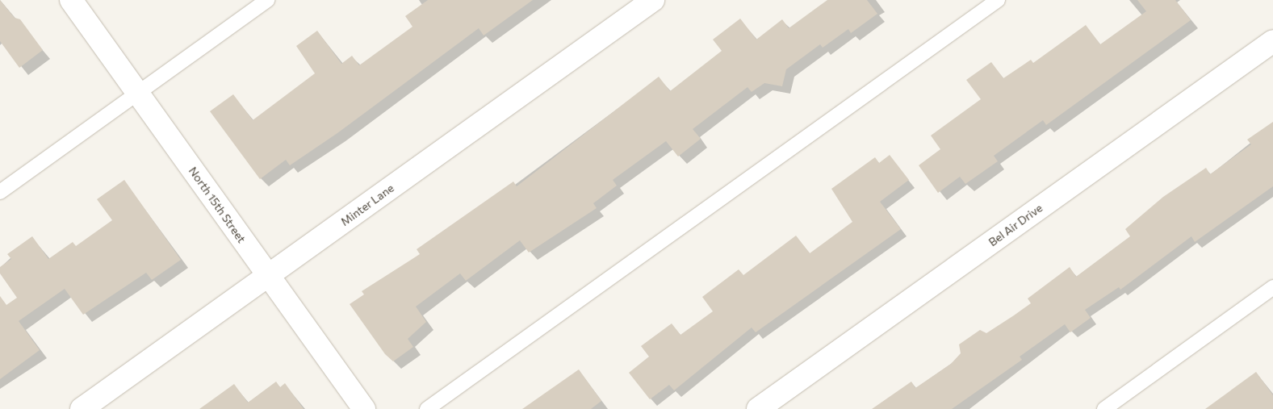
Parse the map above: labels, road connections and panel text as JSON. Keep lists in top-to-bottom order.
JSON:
{
  "streets": {
    "street": ["North 15th Street", "Minter Lane", "Bel Air Drive"]
  },
  "crossings": [
    ["North 15th Street", "Minter Lane"]
  ]
}
